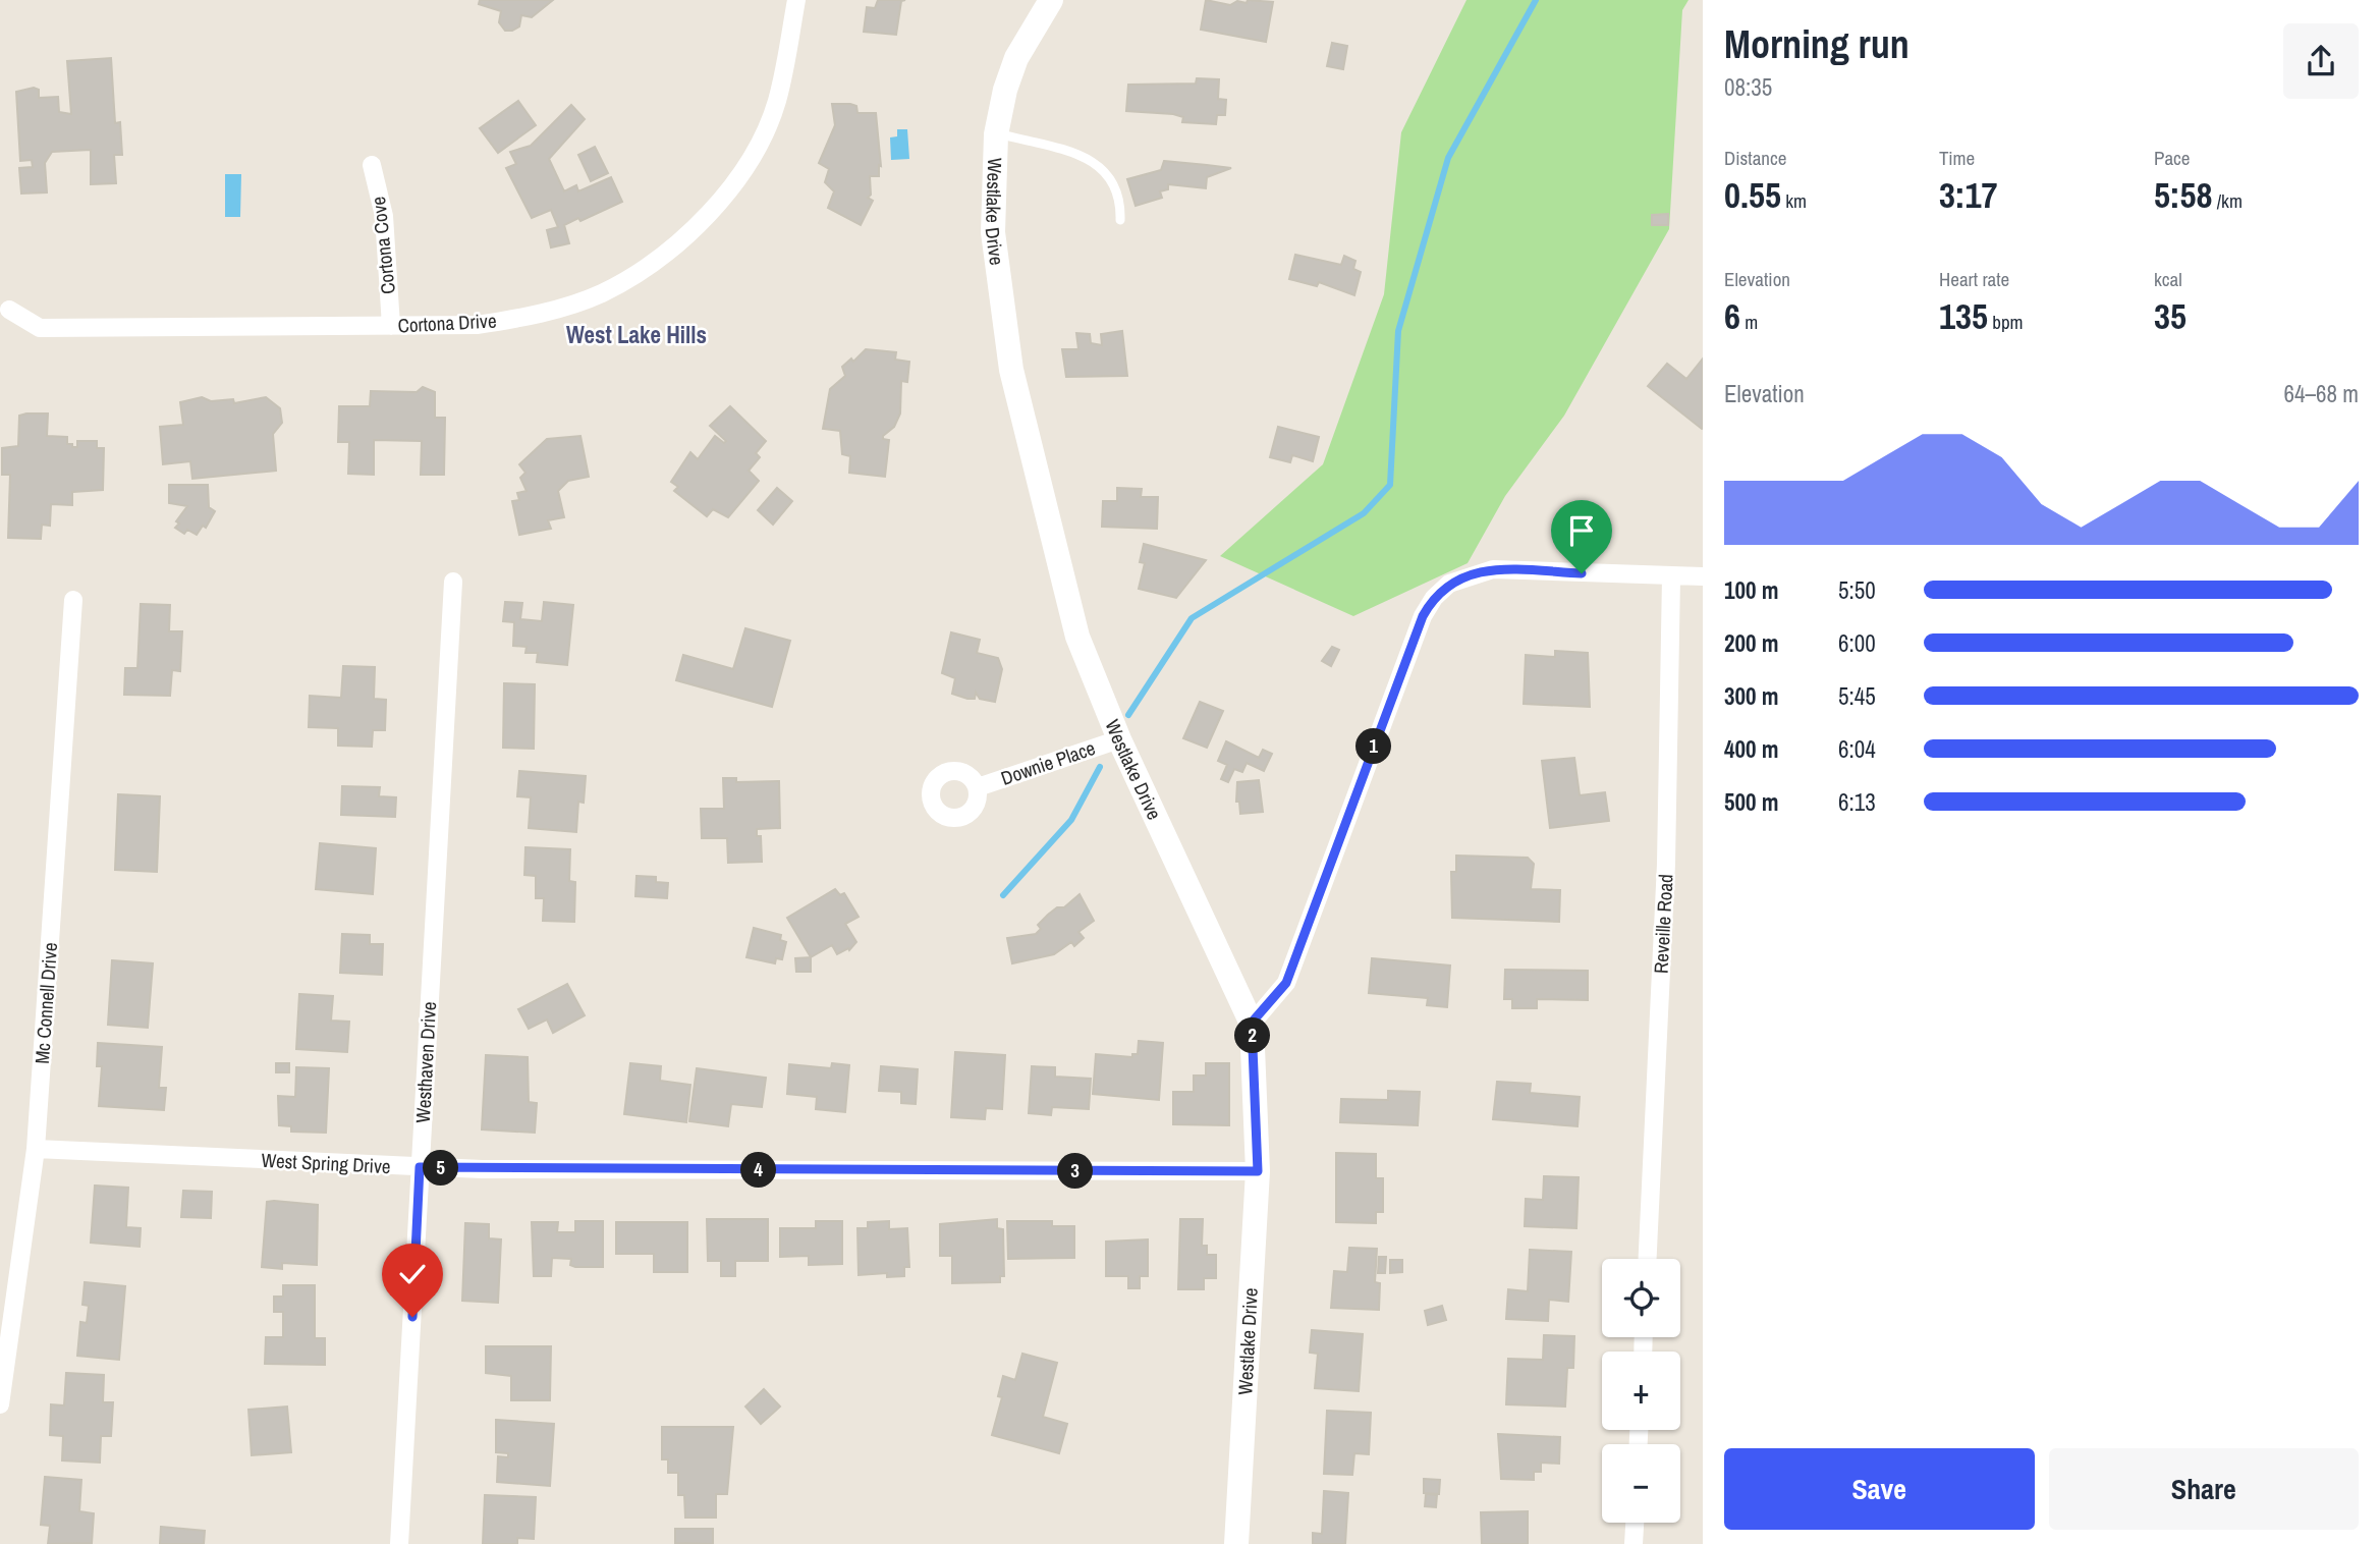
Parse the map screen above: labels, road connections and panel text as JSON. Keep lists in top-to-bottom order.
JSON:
{
  "streets": {
    "street": [
      "Westlake Drive",
      "Cortona Cove",
      "Cortona Drive",
      "Downie Place",
      "Reveille Road",
      "Mc Connell Drive",
      "Westhaven Drive",
      "West Spring Drive"
    ]
  },
  "crossings": [
    ["Westlake Drive", "Downie Place"],
    ["Westlake Drive", "West Spring Drive"],
    ["Cortona Cove", "Cortona Drive"],
    ["Mc Connell Drive", "West Spring Drive"],
    ["Westhaven Drive", "West Spring Drive"]
  ],
  "districts": ["West Lake Hills"],
  "page": {
    "heading": ["Morning run", "08:35"],
    "stats": [
      ["Distance", "0.55 km"],
      ["Time", "3:17"],
      ["Pace", "5:58 /km"],
      ["Elevation", "6 m"],
      ["Heart rate", "135 bpm"],
      ["kcal", "35"]
    ],
    "chart": ["Elevation", "64–68 m"],
    "list": [
      {
        "name": "100 m",
        "note": "5:50"
      },
      {
        "name": "200 m",
        "note": "6:00"
      },
      {
        "name": "300 m",
        "note": "5:45"
      },
      {
        "name": "400 m",
        "note": "6:04"
      },
      {
        "name": "500 m",
        "note": "6:13"
      }
    ],
    "pins": [
      "1",
      "2",
      "5",
      "4",
      "3"
    ],
    "map_buttons": ["+", "−"],
    "buttons": ["Save", "Share"]
  }
}
